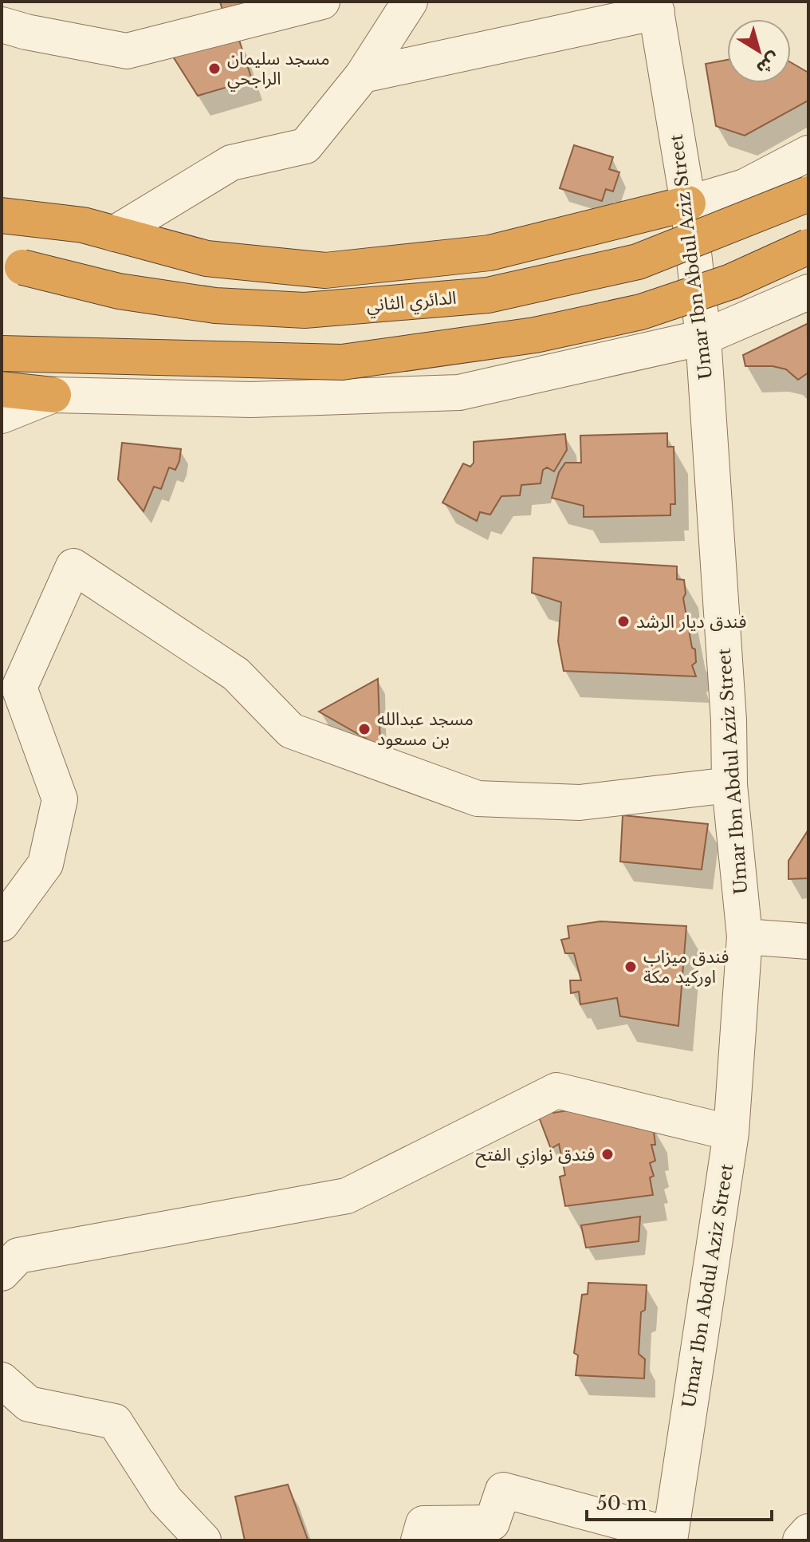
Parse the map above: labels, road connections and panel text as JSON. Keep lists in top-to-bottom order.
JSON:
{
  "streets": {
    "highway": ["الدائري الثاني"],
    "street": ["Umar Ibn Abdul Aziz Street"]
  },
  "places": [
    "مسجد سليمان الراجحي",
    "فندق ديار الرشد",
    "مسجد عبدالله بن مسعود",
    "فندق ميزاب اوركيد مكة",
    "فندق نوازي الفتح"
  ],
  "scale_bar": "50 m",
  "north": "bottom right"
}
